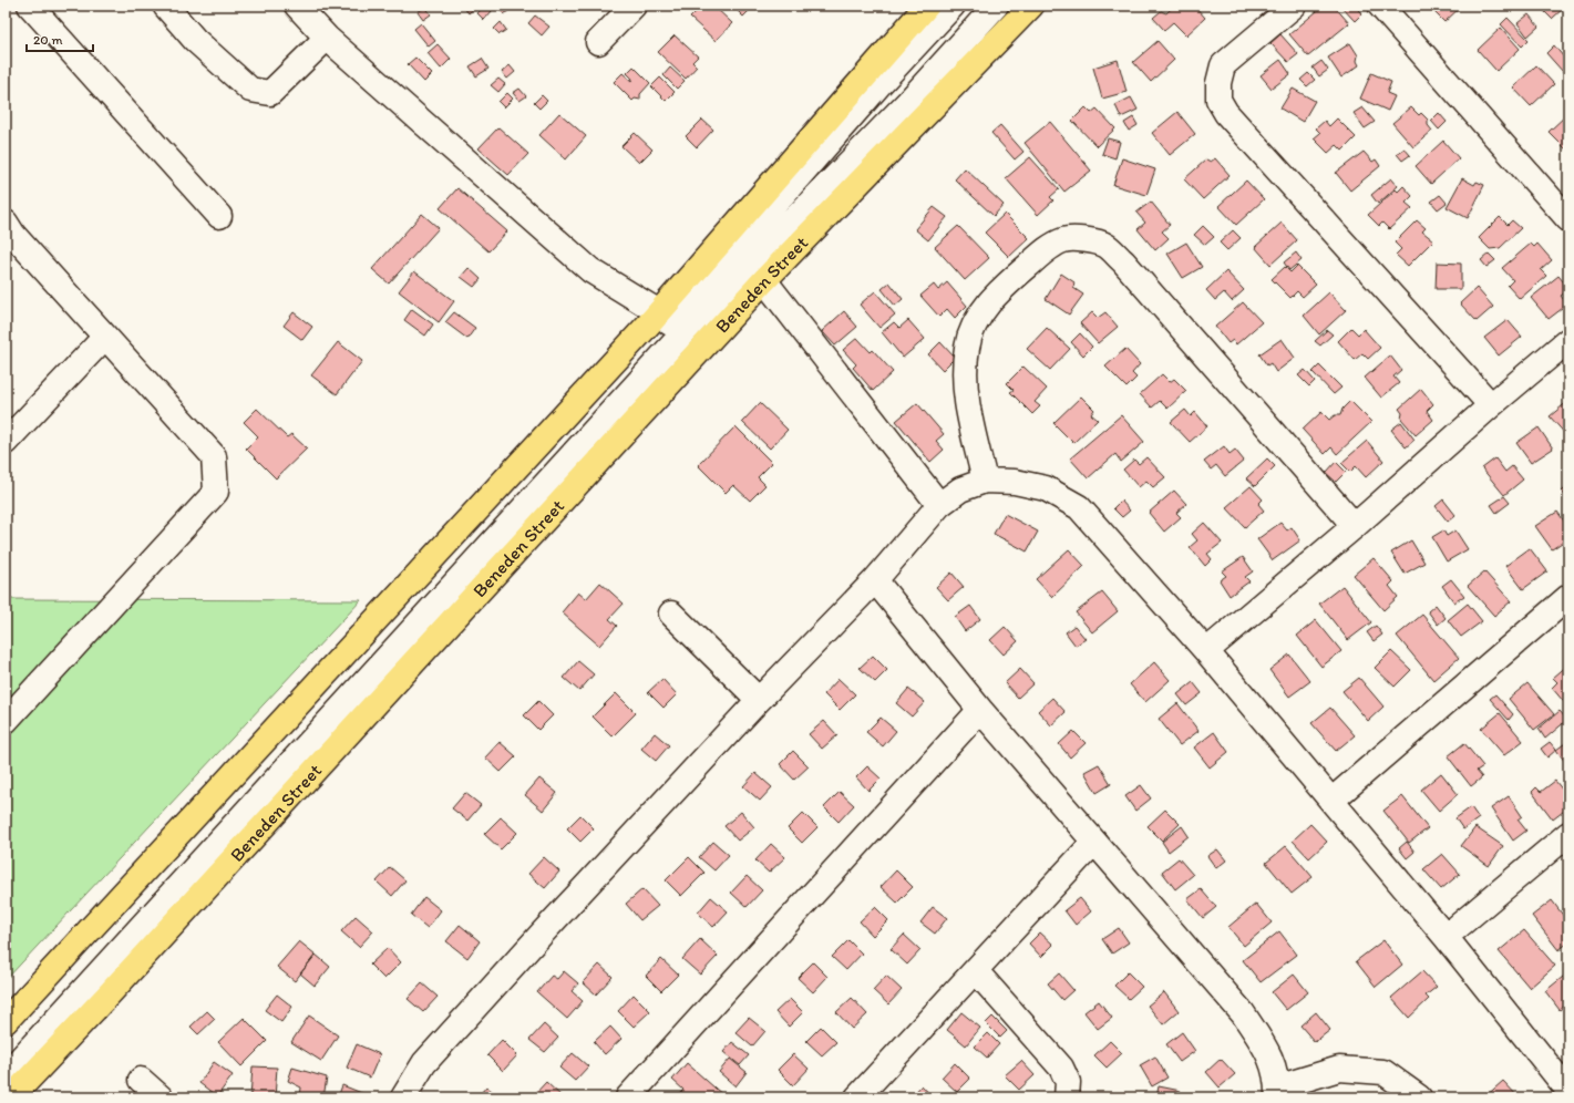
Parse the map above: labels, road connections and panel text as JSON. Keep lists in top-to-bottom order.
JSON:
{
  "streets": {
    "main road": ["Beneden Street"]
  },
  "scale_bar": "20 m"
}
